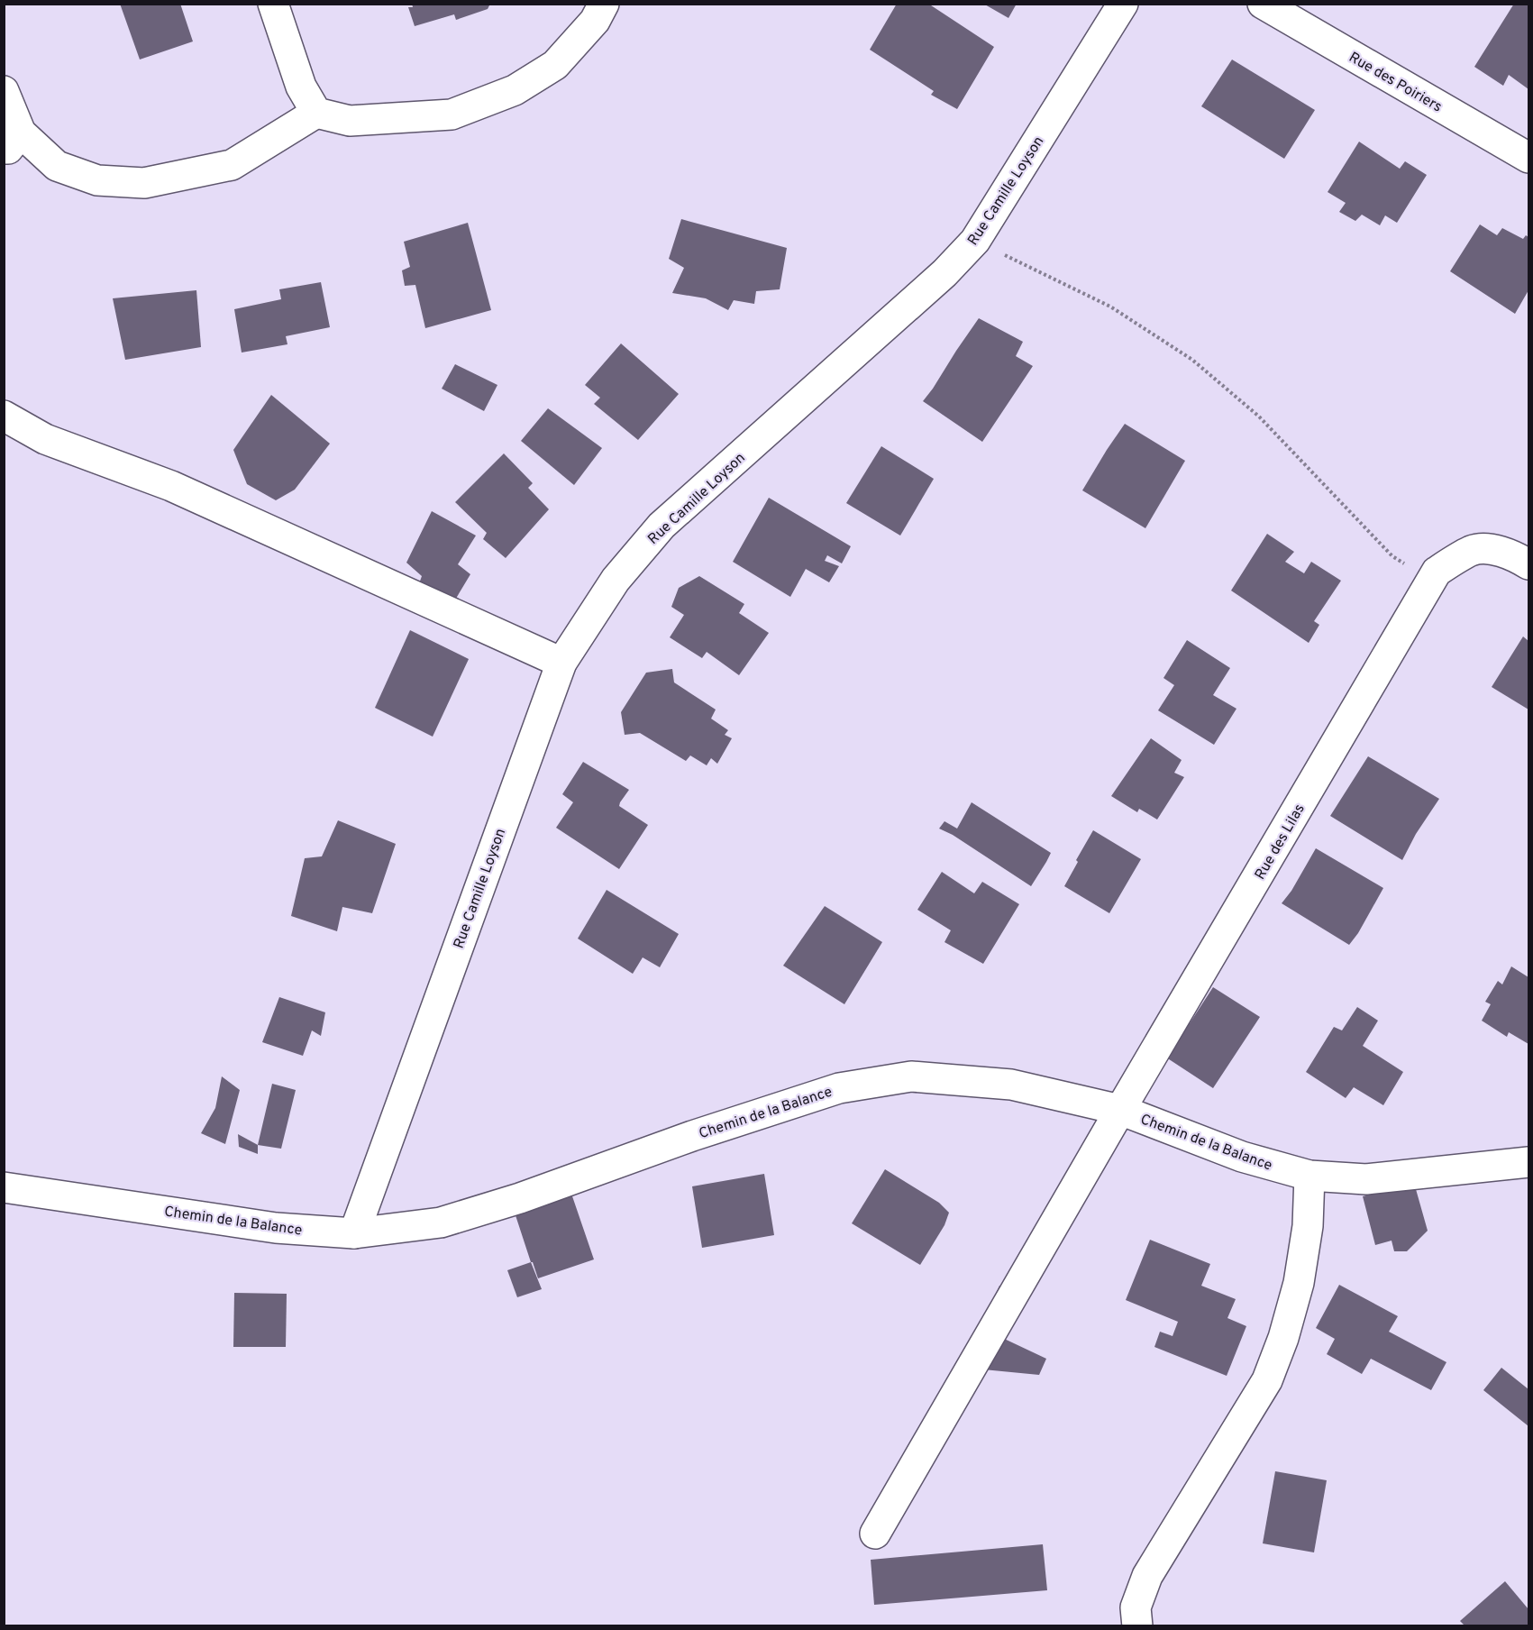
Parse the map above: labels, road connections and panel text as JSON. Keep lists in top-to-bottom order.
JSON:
{
  "streets": {
    "street": [
      "Rue des Poiriers",
      "Rue Camille Loyson",
      "Rue des Lilas",
      "Chemin de la Balance"
    ]
  },
  "crossings": [
    ["Rue Camille Loyson", "Chemin de la Balance"],
    ["Rue des Lilas", "Chemin de la Balance"]
  ]
}
